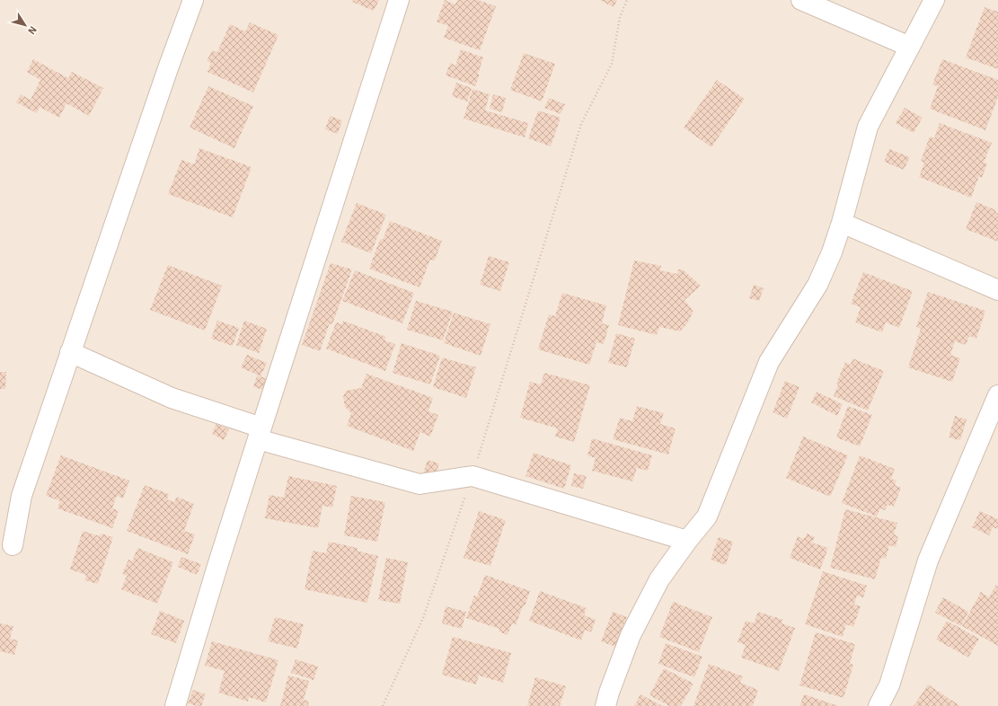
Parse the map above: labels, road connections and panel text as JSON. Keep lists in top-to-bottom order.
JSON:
{
  "north": "bottom right"
}
